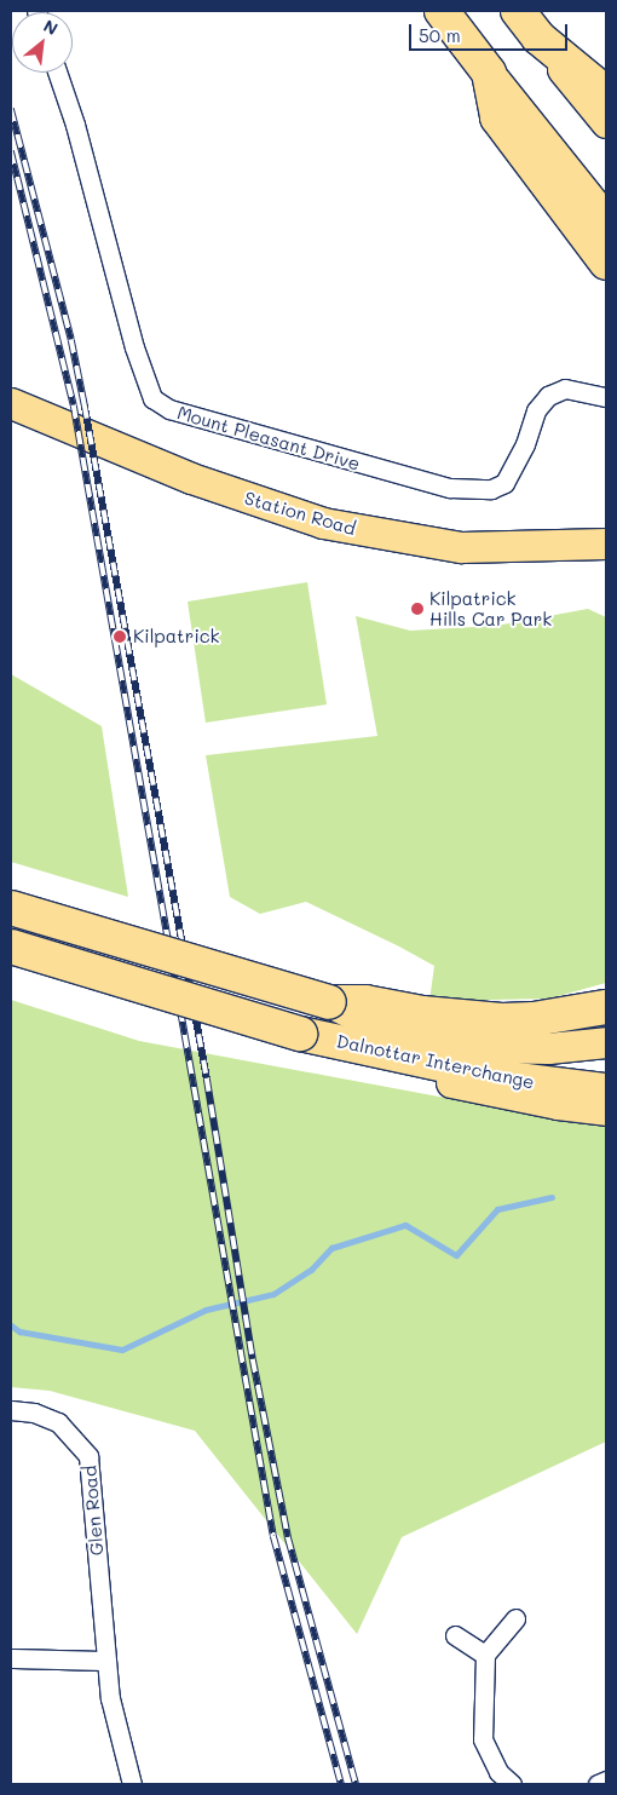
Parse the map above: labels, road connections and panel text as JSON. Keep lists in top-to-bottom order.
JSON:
{
  "streets": {
    "highway": ["Dalnottar Interchange"],
    "main road": ["Station Road"],
    "street": ["Mount Pleasant Drive", "Glen Road"]
  },
  "places": ["Kilpatrick Hills Car Park", "Kilpatrick"],
  "scale_bar": "50 m",
  "north": "top right"
}
